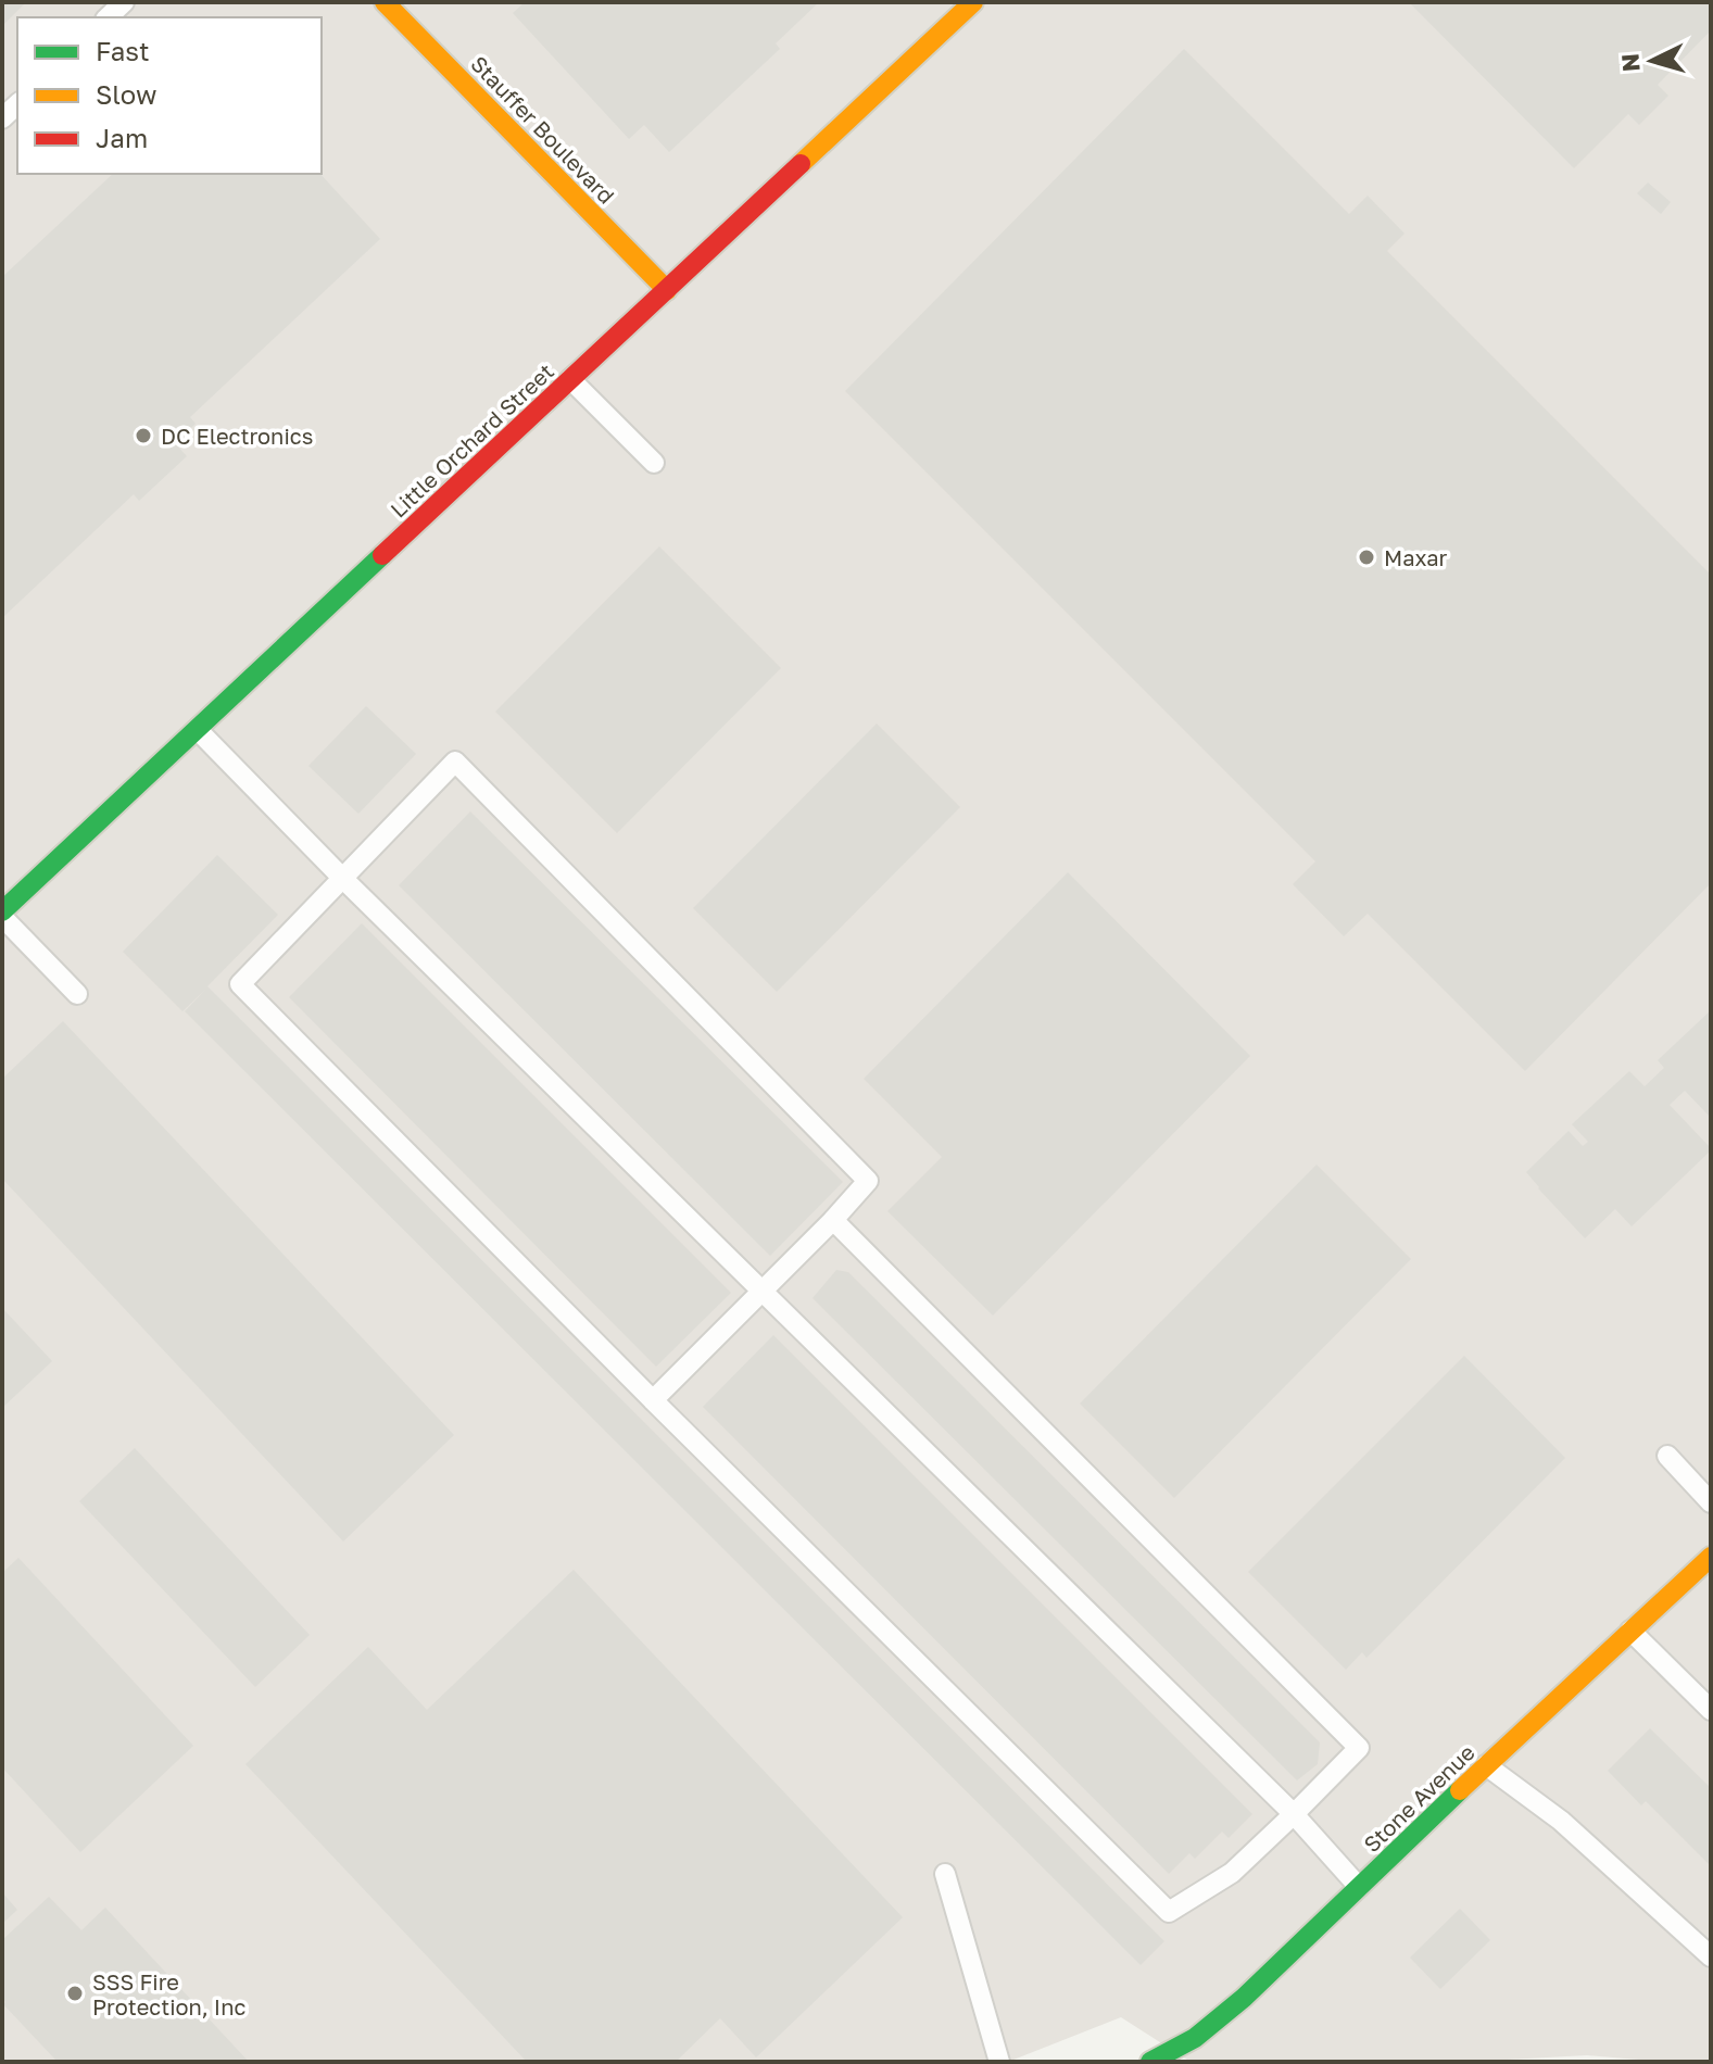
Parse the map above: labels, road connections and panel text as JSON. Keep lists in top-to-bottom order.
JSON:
{
  "streets": {
    "street": ["Stauffer Boulevard", "Little Orchard Street", "Stone Avenue"]
  },
  "crossings": [
    ["Stauffer Boulevard", "Little Orchard Street"]
  ],
  "places": ["DC Electronics", "Maxar", "SSS Fire Protection, Inc"],
  "legend": ["Fast", "Slow", "Jam"],
  "north": "left"
}
